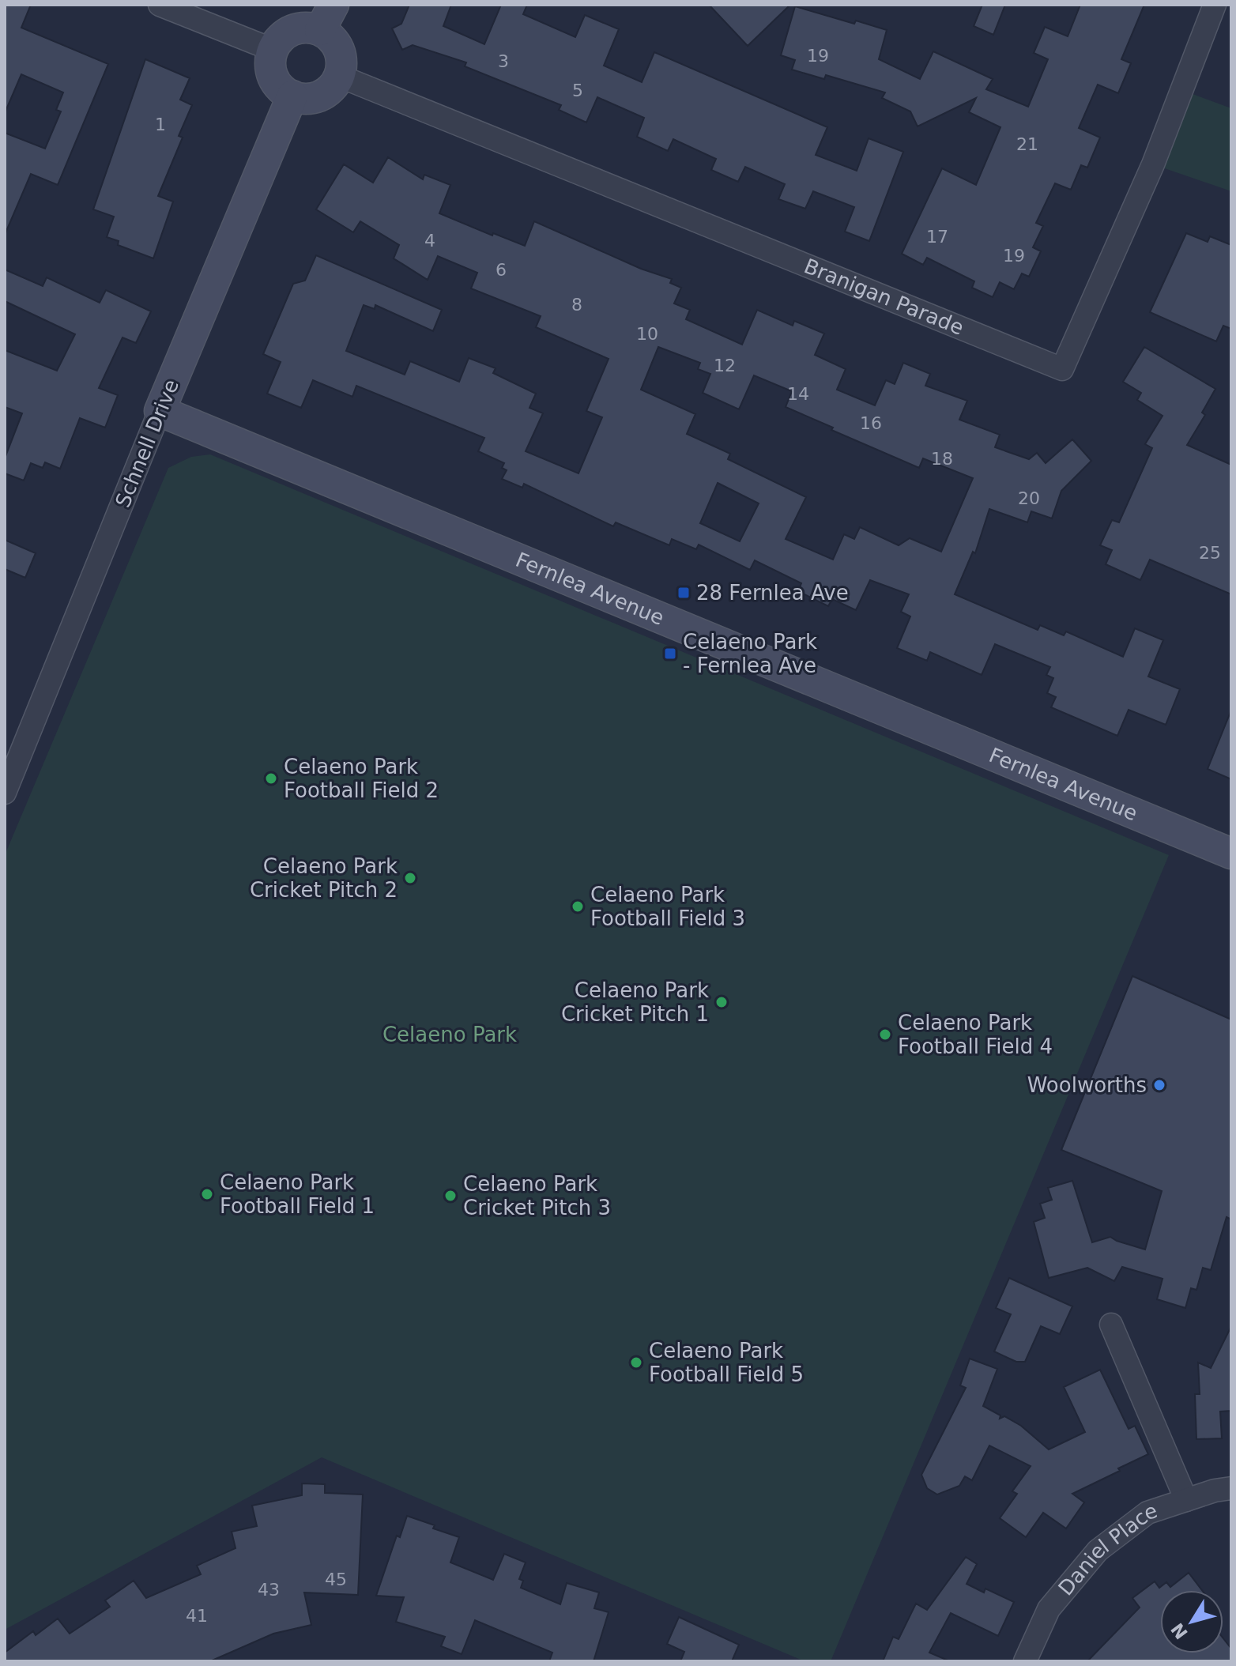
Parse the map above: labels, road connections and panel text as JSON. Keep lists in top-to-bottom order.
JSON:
{
  "streets": {
    "street": [
      "Branigan Parade",
      "Schnell Drive",
      "Fernlea Avenue",
      "Daniel Place"
    ]
  },
  "crossings": [
    ["Branigan Parade", "Schnell Drive"],
    ["Schnell Drive", "Fernlea Avenue"]
  ],
  "parks": ["Celaeno Park"],
  "places": {
    "transit": ["28 Fernlea Ave", "Celaeno Park - Fernlea Ave"],
    "other": [
      "Celaeno Park Football Field 2",
      "Celaeno Park Cricket Pitch 2",
      "Celaeno Park Football Field 3",
      "Celaeno Park Cricket Pitch 1",
      "Celaeno Park Football Field 4",
      "Woolworths",
      "Celaeno Park Football Field 1",
      "Celaeno Park Cricket Pitch 3",
      "Celaeno Park Football Field 5"
    ]
  },
  "house_numbers": [
    "19",
    "3",
    "5",
    "1",
    "21",
    "17",
    "4",
    "19",
    "6",
    "8",
    "10",
    "12",
    "14",
    "16",
    "18",
    "20",
    "25",
    "45",
    "43",
    "41"
  ],
  "north": "bottom left"
}
